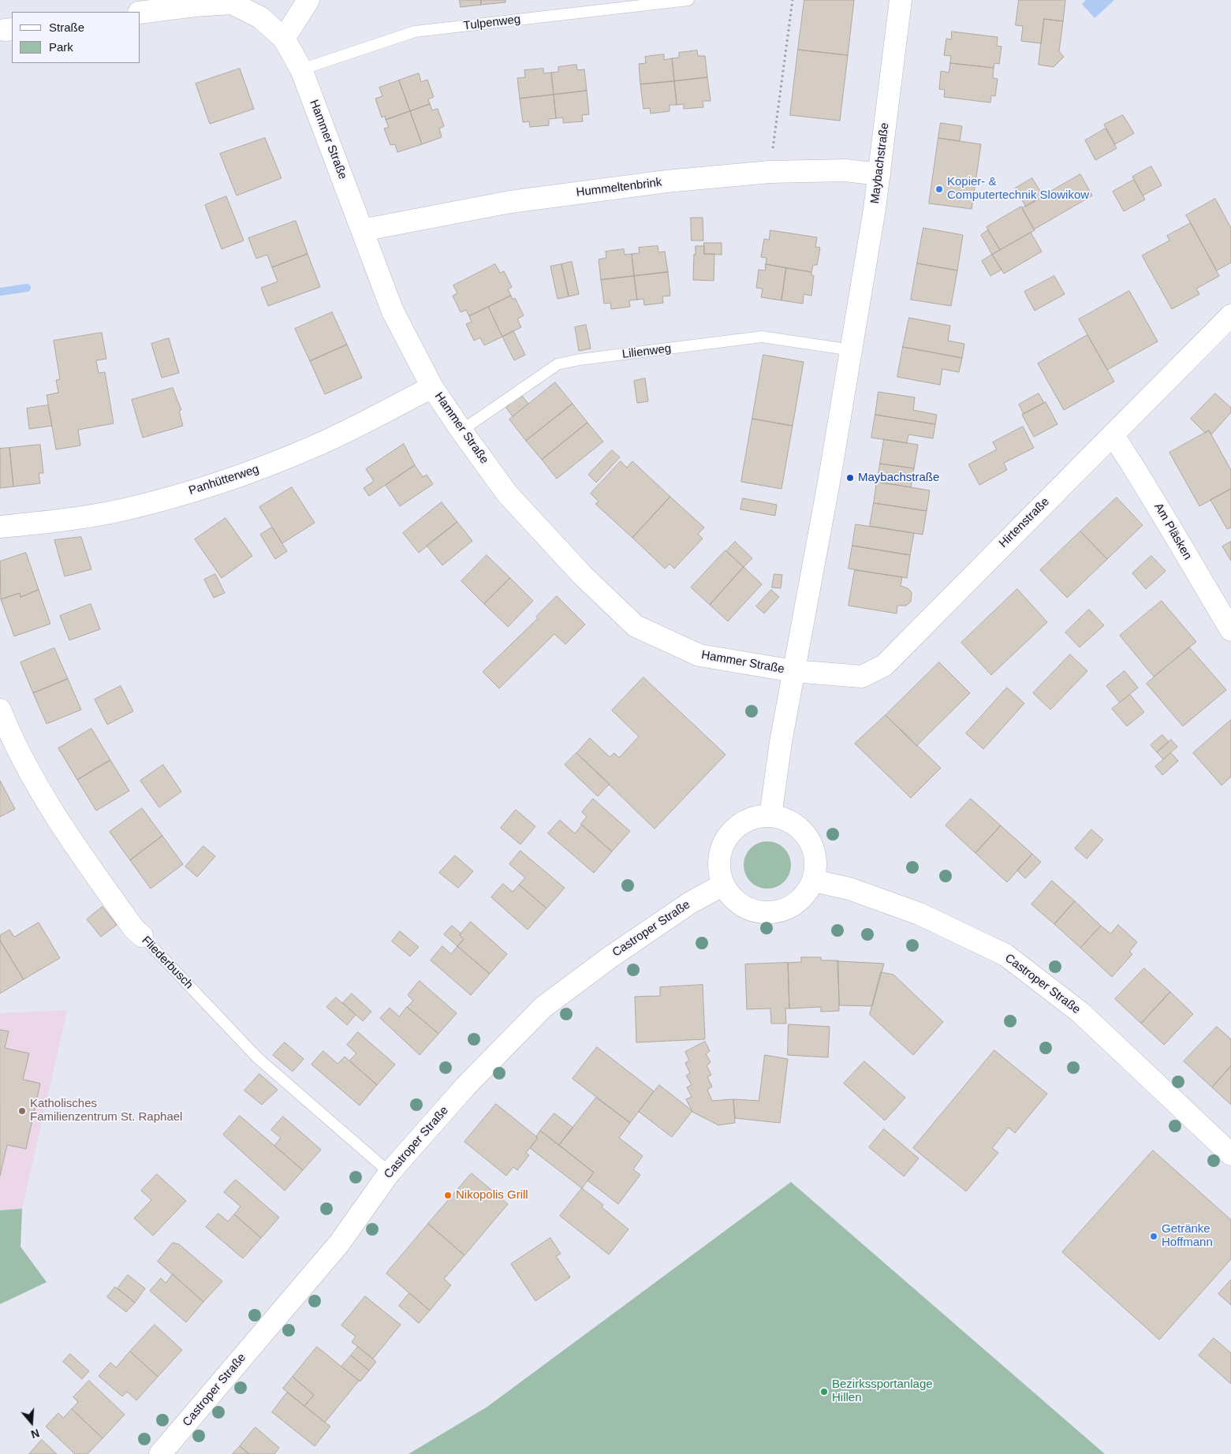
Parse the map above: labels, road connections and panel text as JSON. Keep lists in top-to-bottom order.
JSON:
{
  "streets": {
    "street": [
      "Hammer Straße",
      "Maybachstraße",
      "Hummeltenbrink",
      "Panhütterweg",
      "Hirtenstraße",
      "Am Pläsken",
      "Castroper Straße",
      "Fliederbusch"
    ],
    "lane": ["Tulpenweg", "Lilienweg"]
  },
  "crossings": [
    ["Tulpenweg", "Hammer Straße"],
    ["Hammer Straße", "Maybachstraße"],
    ["Hammer Straße", "Hummeltenbrink"],
    ["Hammer Straße", "Lilienweg"],
    ["Hammer Straße", "Panhütterweg"],
    ["Hammer Straße", "Hirtenstraße"],
    ["Maybachstraße", "Hummeltenbrink"],
    ["Maybachstraße", "Lilienweg"],
    ["Maybachstraße", "Hirtenstraße"],
    ["Maybachstraße", "Castroper Straße"],
    ["Hirtenstraße", "Am Pläsken"],
    ["Castroper Straße", "Fliederbusch"]
  ],
  "places": [
    "Kopier- & Computertechnik Slowikow",
    "Maybachstraße",
    "Katholisches Familienzentrum St. Raphael",
    "Nikopolis Grill",
    "Getränke Hoffmann",
    "Bezirkssportanlage Hillen"
  ],
  "legend": ["Straße", "Park"],
  "north": "bottom"
}
